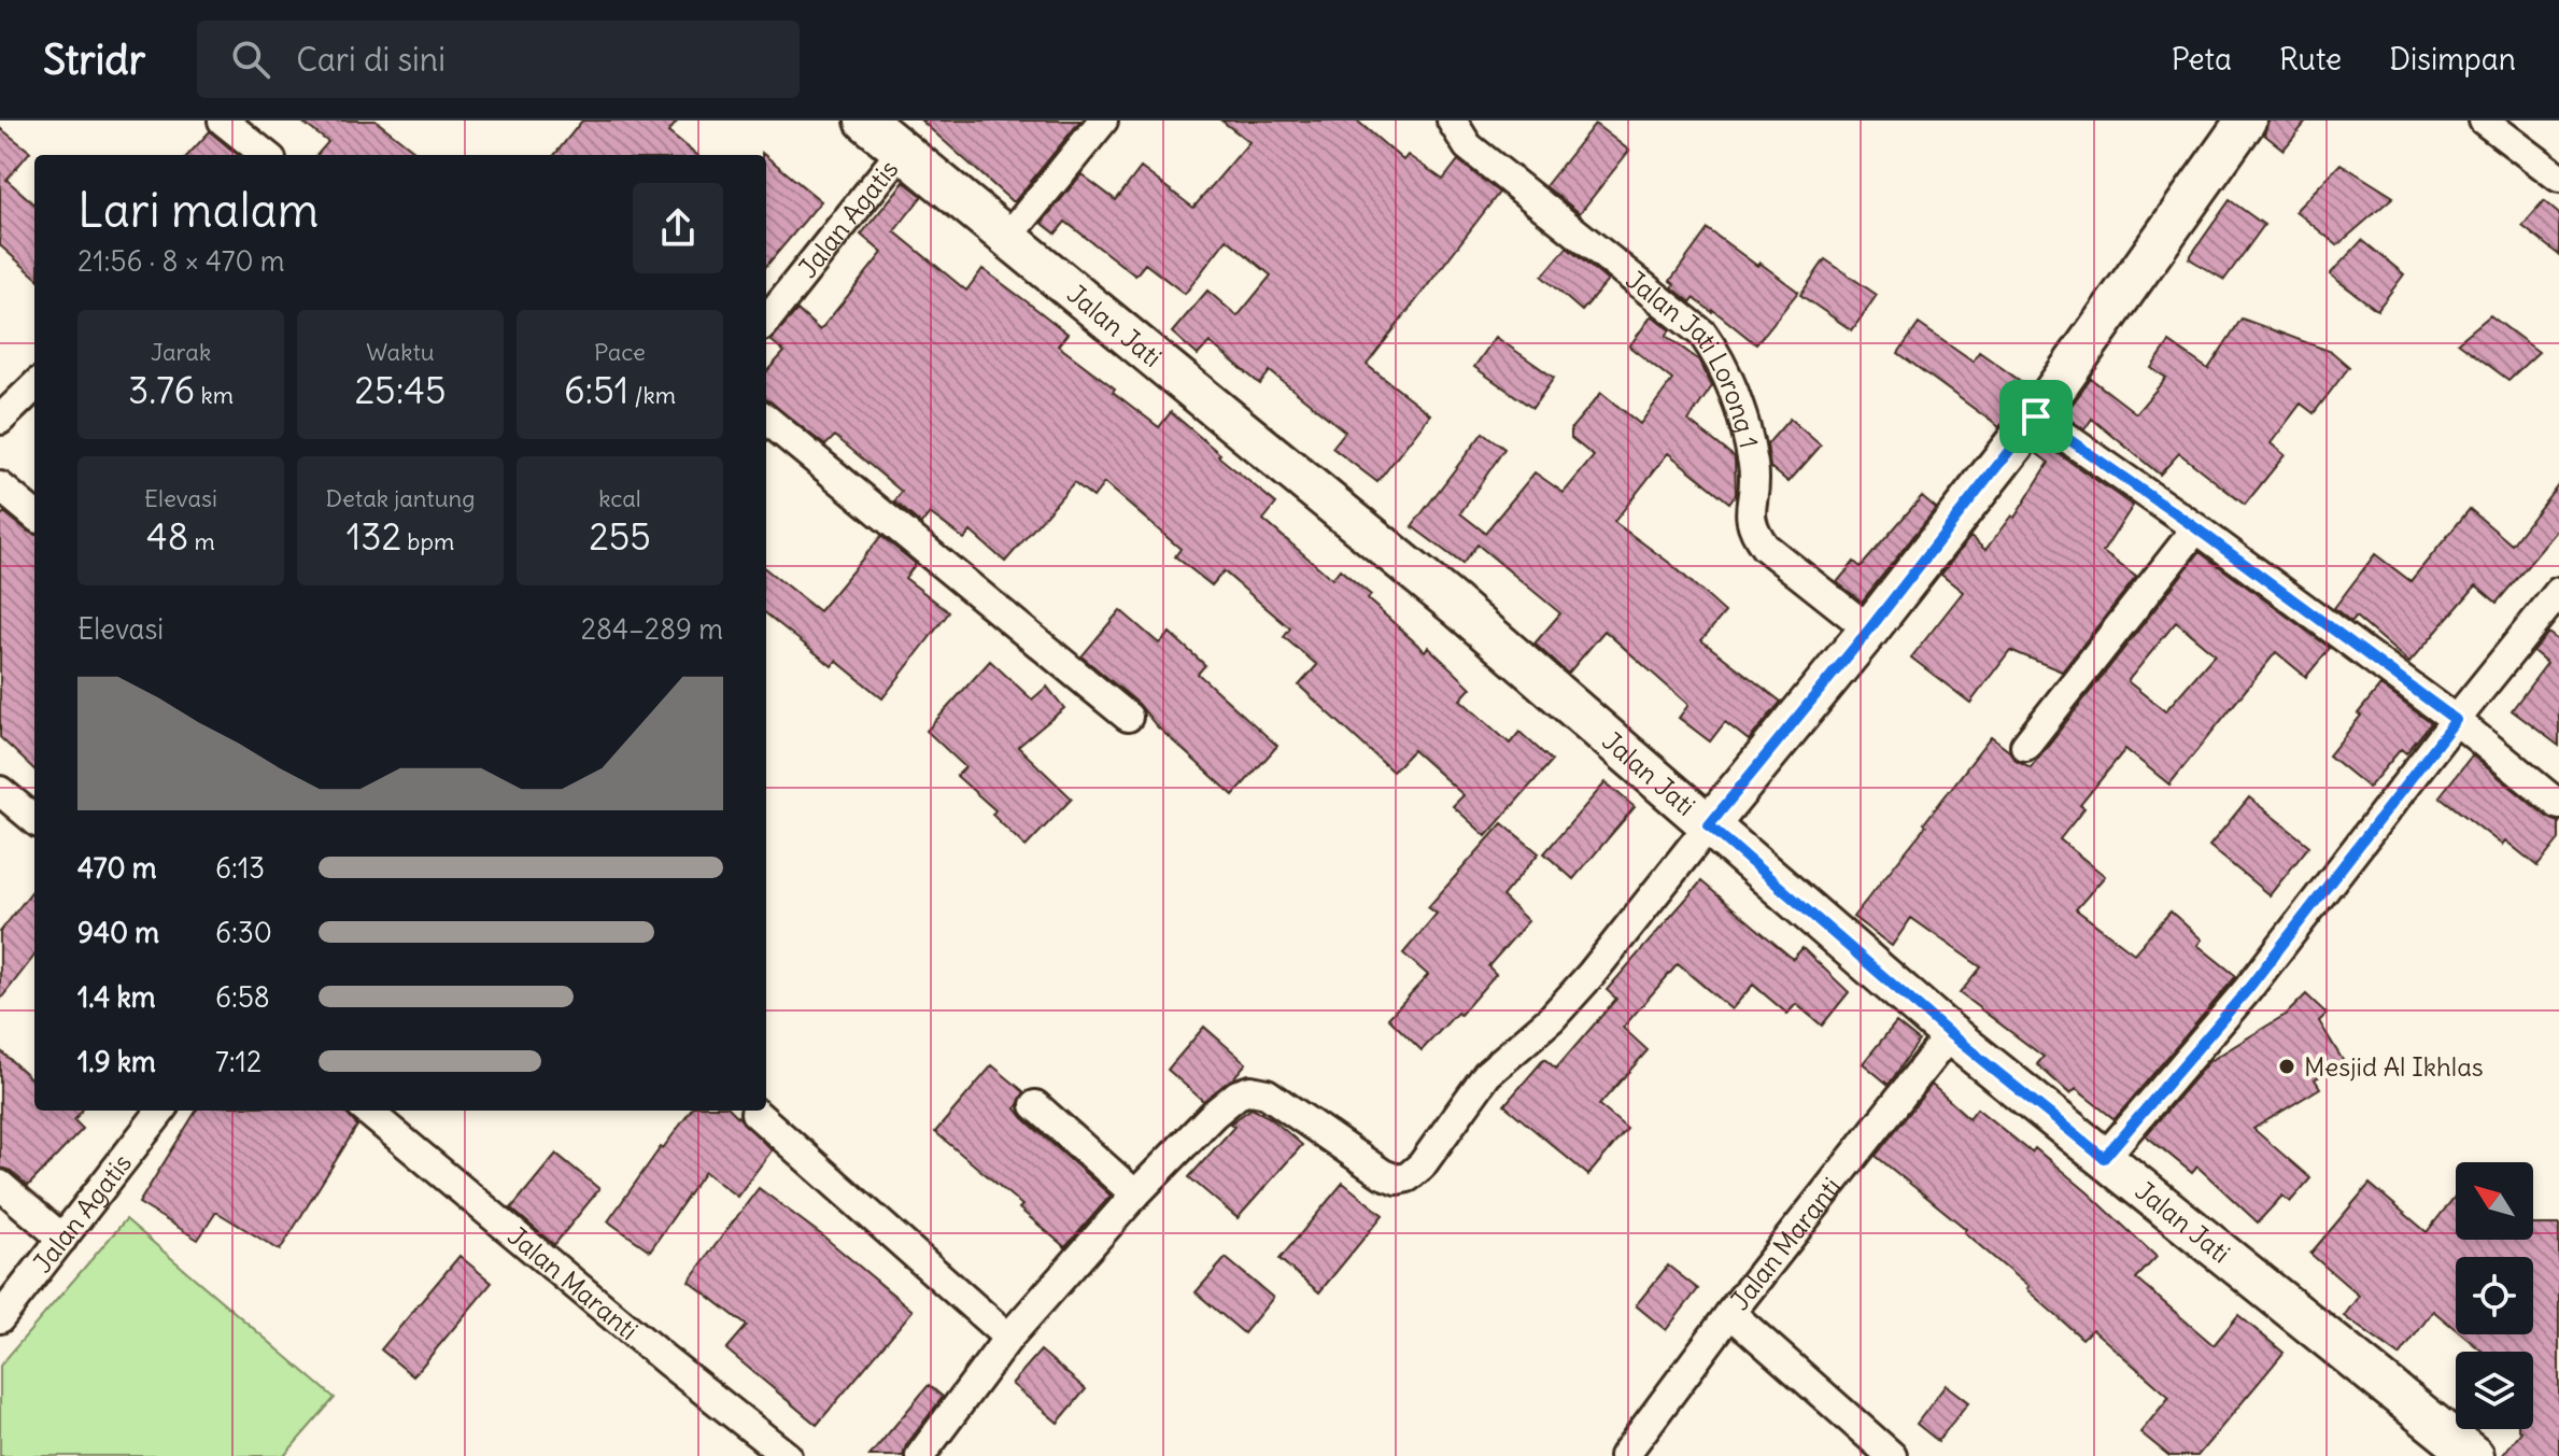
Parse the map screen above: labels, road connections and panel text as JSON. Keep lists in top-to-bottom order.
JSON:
{
  "streets": {
    "street": [
      "Jalan Agatis",
      "Jalan Jati",
      "Jalan Jati Lorong 1",
      "Jalan Maranti"
    ]
  },
  "crossings": [
    ["Jalan Agatis", "Jalan Jati"],
    ["Jalan Jati", "Jalan Maranti"]
  ],
  "places": ["Mesjid Al Ikhlas"],
  "north": "top left",
  "page": {
    "header": "Stridr",
    "search": "Cari di sini",
    "nav": ["Peta", "Rute", "Disimpan"],
    "heading": ["Lari malam", "21:56 · 8 × 470 m"],
    "stats": [
      ["Jarak", "3.76 km"],
      ["Waktu", "25:45"],
      ["Pace", "6:51 /km"],
      ["Elevasi", "48 m"],
      ["Detak jantung", "132 bpm"],
      ["kcal", "255"]
    ],
    "chart": ["Elevasi", "284–289 m"],
    "list": [
      {
        "name": "470 m",
        "note": "6:13"
      },
      {
        "name": "940 m",
        "note": "6:30"
      },
      {
        "name": "1.4 km",
        "note": "6:58"
      },
      {
        "name": "1.9 km",
        "note": "7:12"
      }
    ]
  }
}
